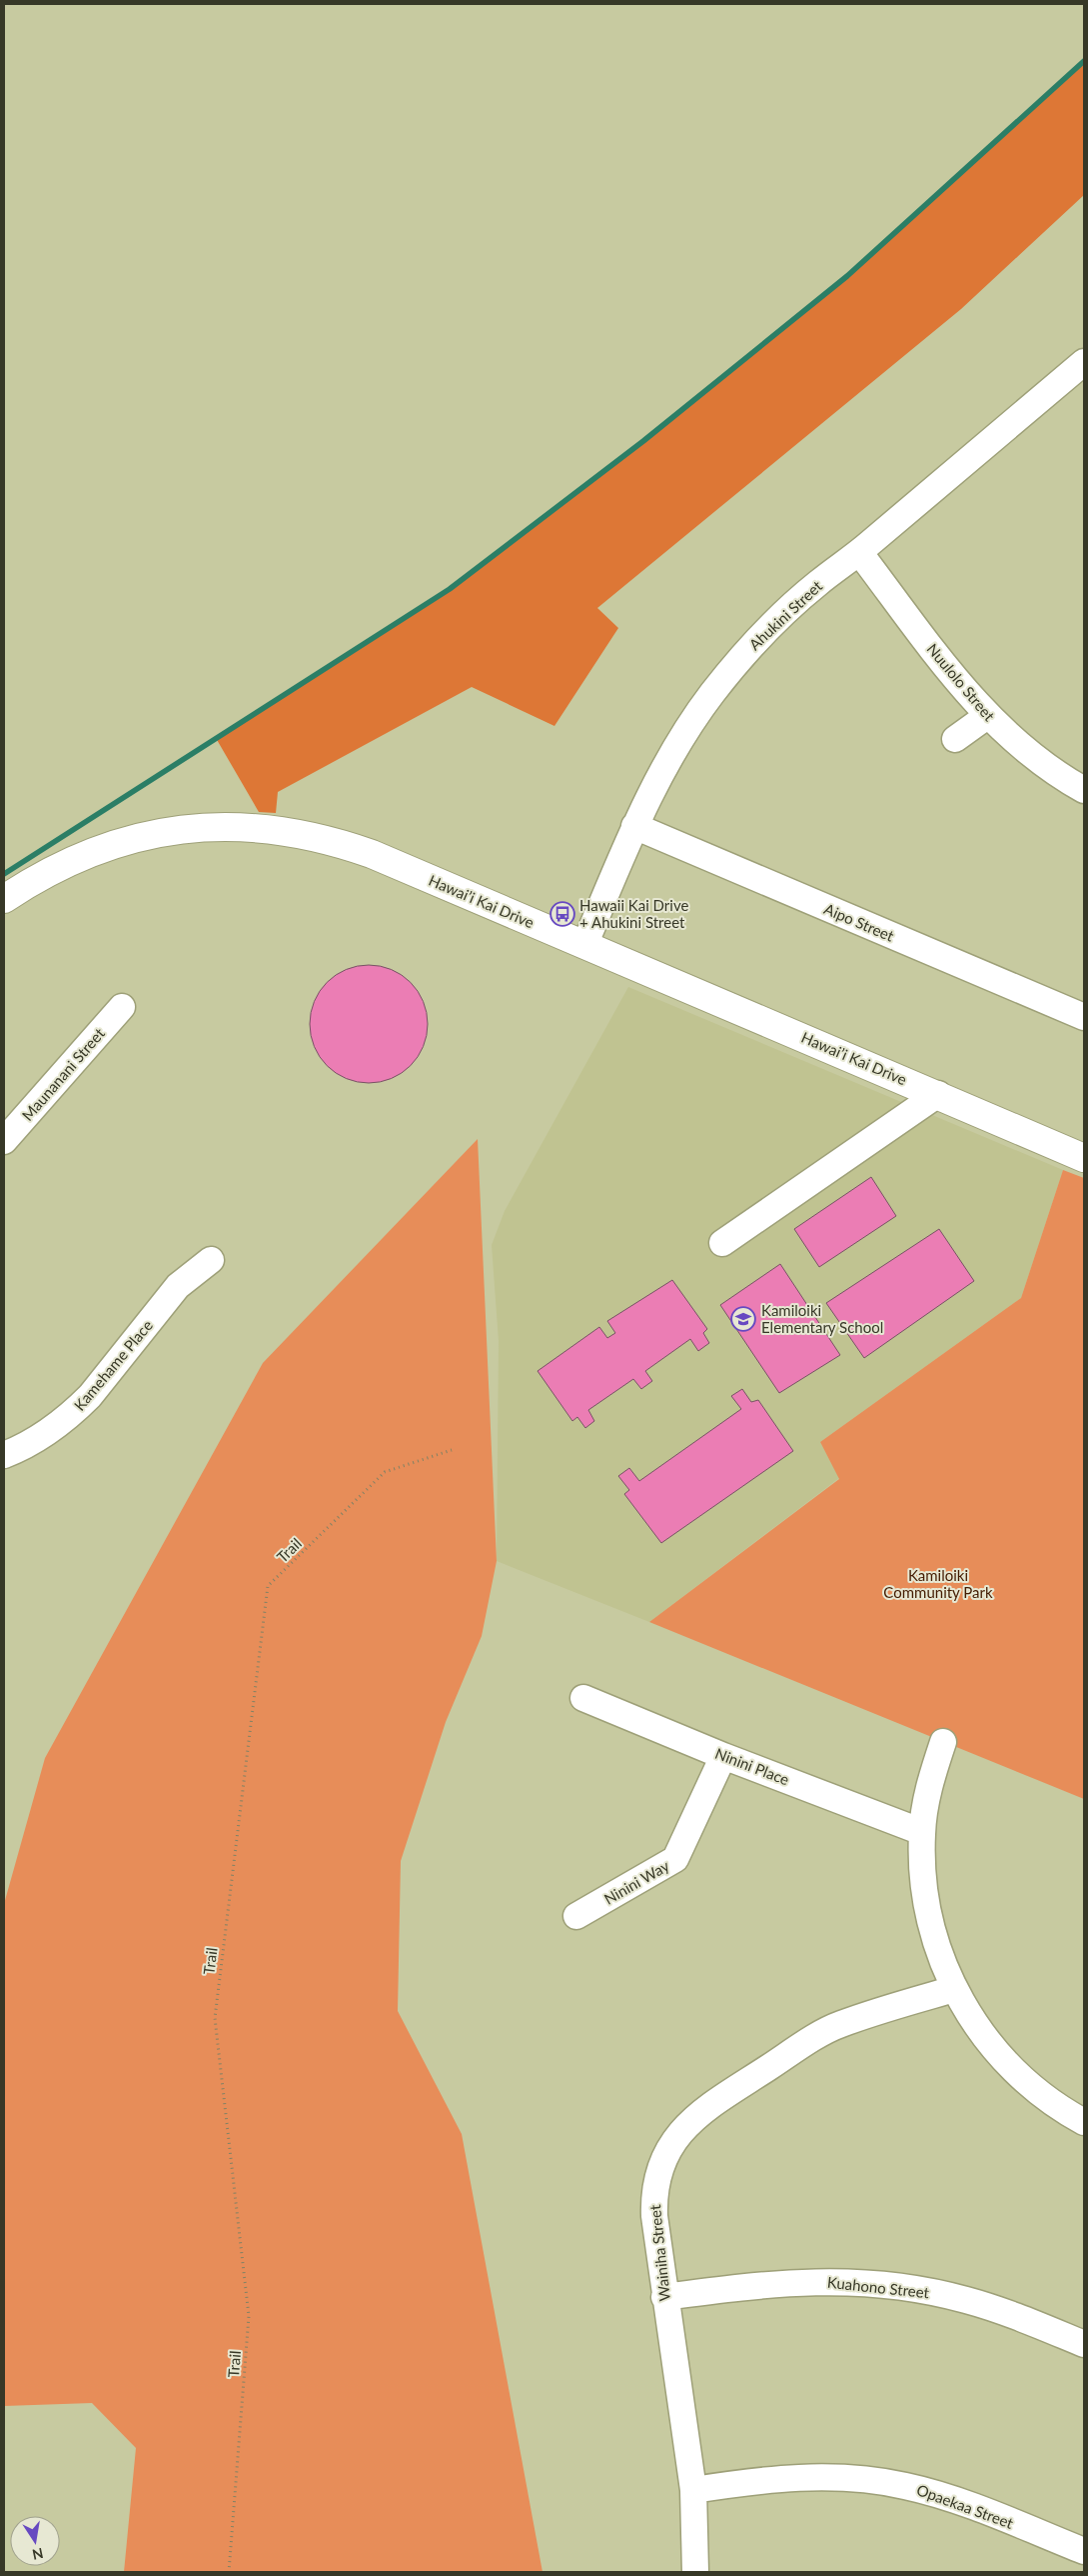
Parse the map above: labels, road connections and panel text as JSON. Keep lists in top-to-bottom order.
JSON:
{
  "streets": {
    "main road": ["Hawai’i Kai Drive"],
    "street": [
      "Ahukini Street",
      "Nuulolo Street",
      "Aipo Street",
      "Maunanani Street",
      "Kamehame Place",
      "Ninini Place",
      "Ninini Way",
      "Wainiha Street",
      "Kuahono Street",
      "Opaekaa Street"
    ],
    "path": ["Trail"]
  },
  "crossings": [
    ["Ahukini Street", "Nuulolo Street"],
    ["Ahukini Street", "Hawai’i Kai Drive"],
    ["Ahukini Street", "Aipo Street"],
    ["Ninini Place", "Ninini Way"],
    ["Wainiha Street", "Kuahono Street"],
    ["Wainiha Street", "Opaekaa Street"]
  ],
  "parks": ["Kamiloiki Community Park"],
  "places": {
    "bus stop": ["Hawaii Kai Drive + Ahukini Street"],
    "school or university": ["Kamiloiki Elementary School"]
  },
  "north": "bottom"
}
